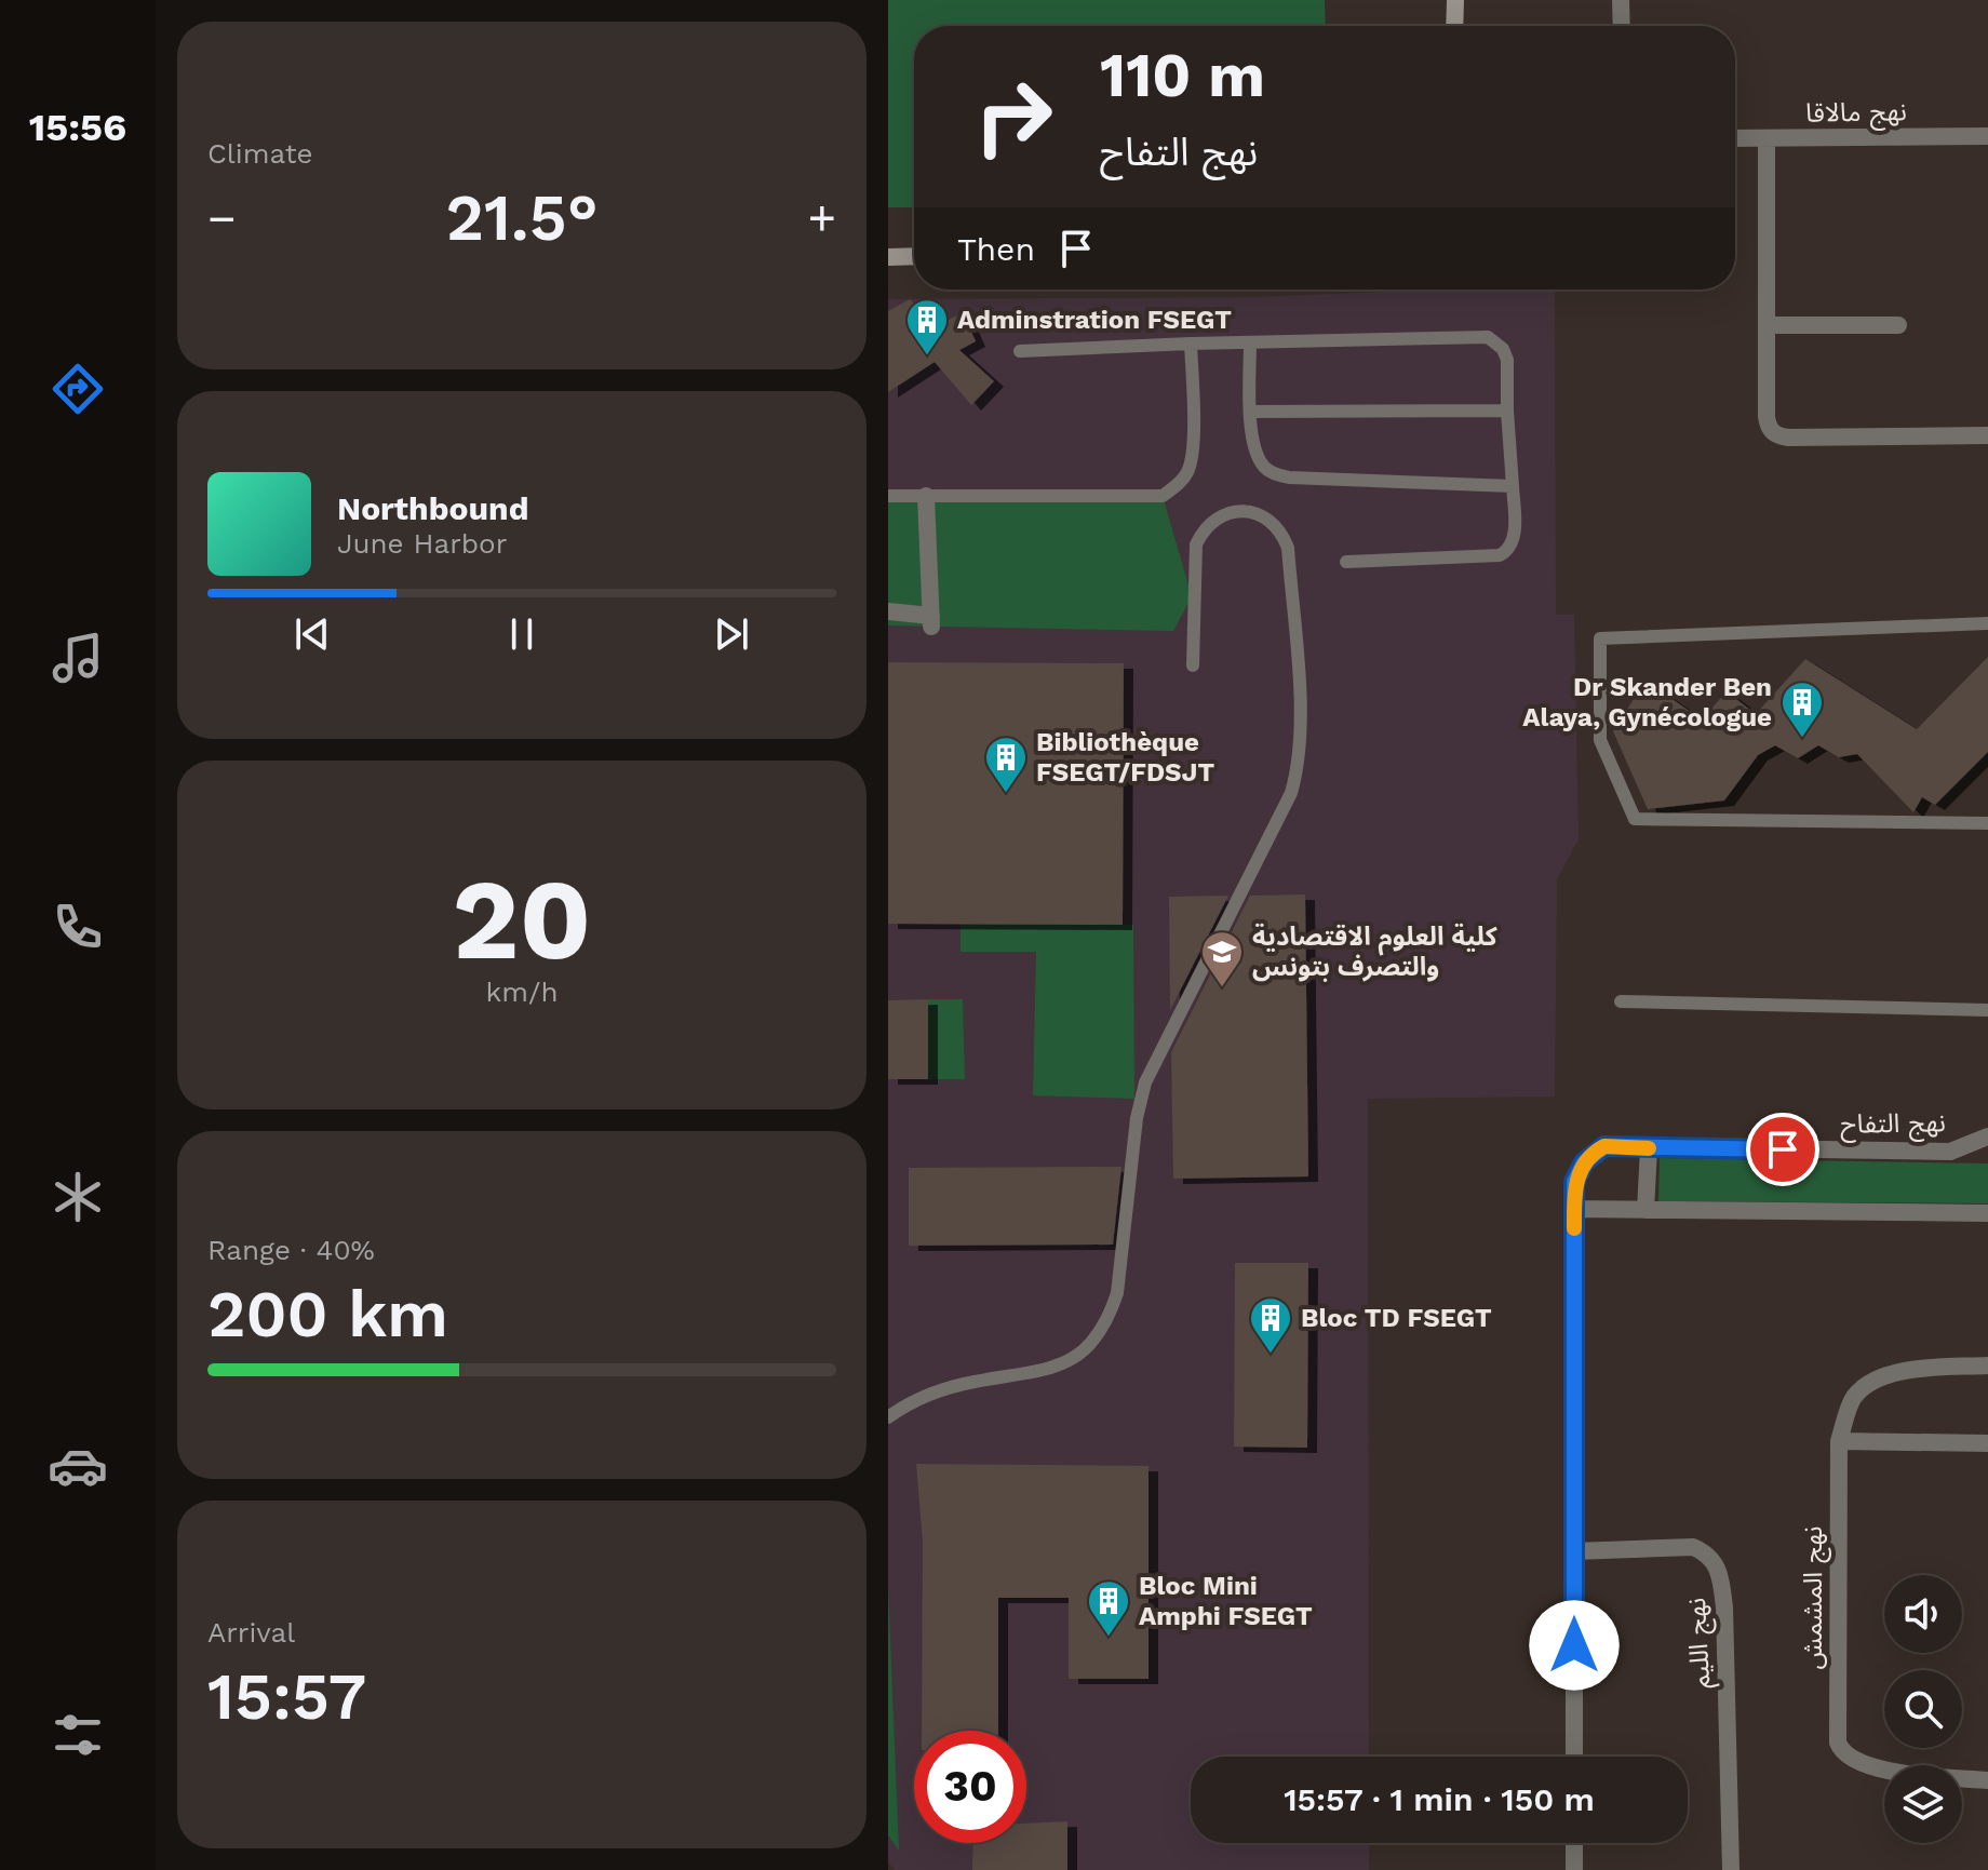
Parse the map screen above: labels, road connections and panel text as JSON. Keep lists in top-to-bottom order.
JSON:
{
  "streets": {
    "street": [
      "نهج مالاقا",
      "نهج التفاح",
      "نهج المشمش",
      "نهج الليم"
    ]
  },
  "crossings": [
    ["نهج التفاح", "نهج الليم"]
  ],
  "places": {
    "building": [
      "Adminstration FSEGT",
      "Dr Skander Ben Alaya, Gynécologue",
      "Bibliothèque FSEGT/FDSJT",
      "Bloc TD FSEGT",
      "Bloc Mini Amphi FSEGT"
    ],
    "school or university": ["كلية العلوم الاقتصادية والتصرف بتونس"]
  },
  "page": {
    "tabs": "15:56",
    "tile": [
      "Climate",
      ["20", "km/h"],
      ["Range · 40%", "200 km"],
      ["Arrival", "15:57"]
    ],
    "turn": ["110 m", "نهج التفاح"],
    "heat": ["−", "21.5°", "+"],
    "then": "Then",
    "song": ["Northbound", "June Harbor"],
    "limit": "30",
    "trip": "15:57 · 1 min · 150 m"
  }
}
